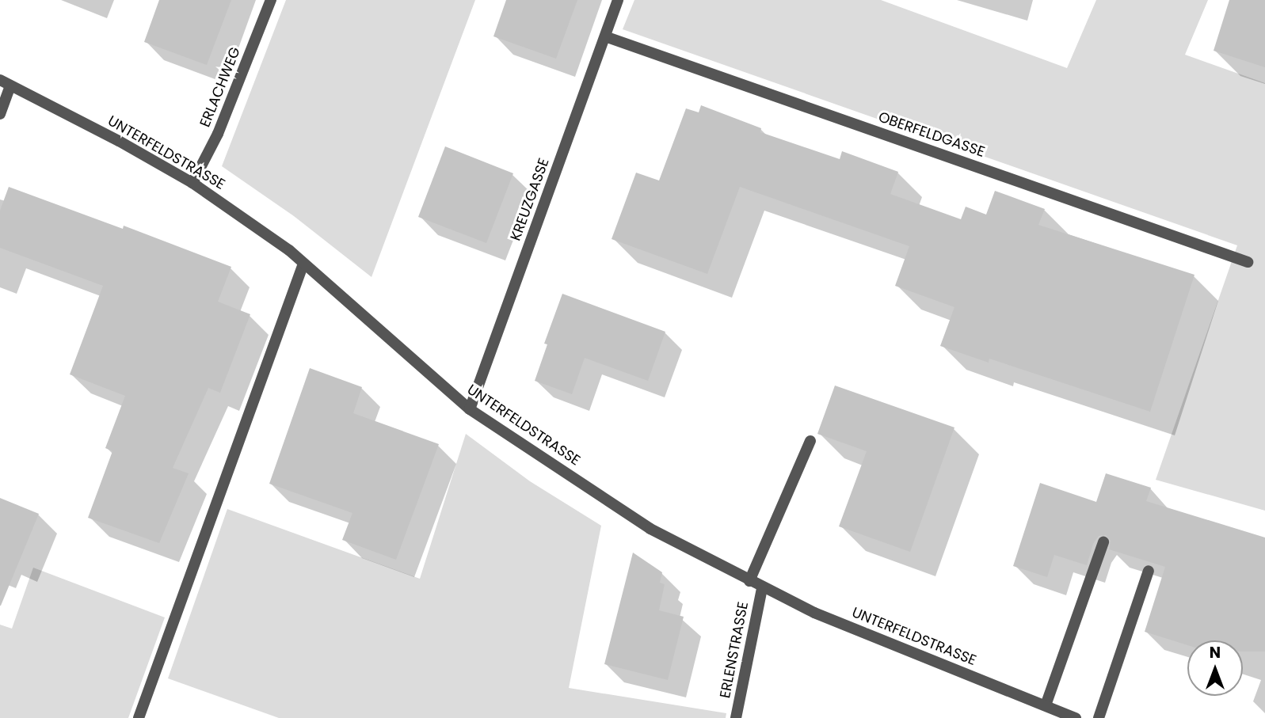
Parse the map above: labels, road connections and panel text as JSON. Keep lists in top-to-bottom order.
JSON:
{
  "streets": {
    "street": [
      "ERLACHWEG",
      "OBERFELDGASSE",
      "UNTERFELDSTRASSE",
      "KREUZGASSE",
      "ERLENSTRASSE"
    ]
  },
  "crossings": [
    ["ERLACHWEG", "UNTERFELDSTRASSE"],
    ["OBERFELDGASSE", "KREUZGASSE"],
    ["UNTERFELDSTRASSE", "KREUZGASSE"],
    ["UNTERFELDSTRASSE", "ERLENSTRASSE"]
  ],
  "north": "top"
}
